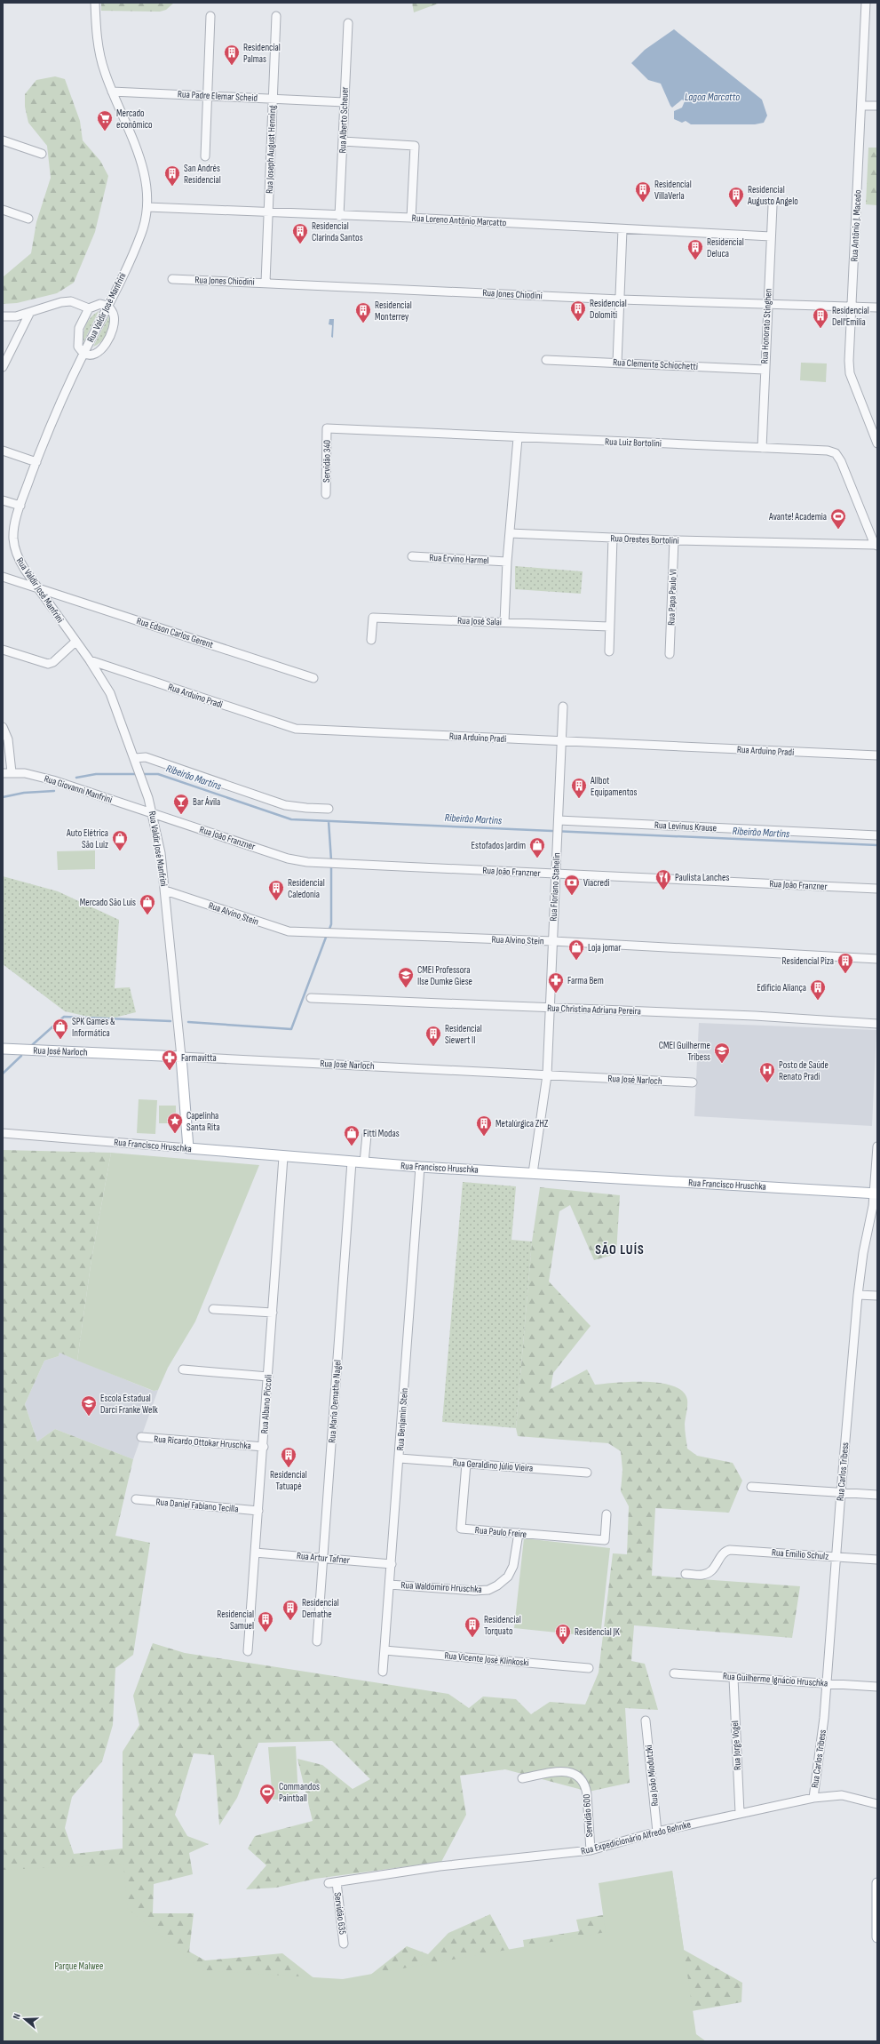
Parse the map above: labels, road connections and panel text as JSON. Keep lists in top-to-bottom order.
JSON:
{
  "streets": {
    "main road": ["Rua Valdir José Manfrini", "Rua José Narloch", "Rua Francisco Hruschka"],
    "street": [
      "Rua Padre Elemar Scheid",
      "Rua Alberto Scheuer",
      "Rua Joseph August Henning",
      "Rua Loreno Antônio Marcatto",
      "Rua Antônio J. Macedo",
      "Rua Jones Chiodini",
      "Rua Honorato Stinghen",
      "Rua Clemente Schiochetti",
      "Rua Luiz Bortolini",
      "Servidão 340",
      "Rua Orestes Bortolini",
      "Rua Ervino Harmel",
      "Rua Papa Paulo VI",
      "Rua José Salai",
      "Rua Edson Carlos Gerent",
      "Rua Arduino Pradi",
      "Rua Giovanni Manfrini",
      "Rua Levinus Krause",
      "Rua João Franzner",
      "Rua Floriano Stahelin",
      "Rua Alvino Stein",
      "Rua Christina Adriana Pereira",
      "Rua Maria Demathe Nagel",
      "Rua Albano Piccoli",
      "Rua Benjamin Stein",
      "Rua Ricardo Ottokar Hruschka",
      "Rua Geraldino Júlio Vieira",
      "Rua Carlos Tribess",
      "Rua Daniel Fabiano Tecilla",
      "Rua Paulo Freire",
      "Rua Emilio Schulz",
      "Rua Artur Tafner",
      "Rua Waldomiro Hruschka",
      "Rua Vicente José Klinkoski",
      "Rua Guilherme Ignácio Hruschka",
      "Rua Jorge Vogel",
      "Rua João Miodutzki",
      "Servidão 600",
      "Rua Expedicionário Alfredo Behnke",
      "Servidão 635"
    ]
  },
  "crossings": [
    ["Rua Padre Elemar Scheid", "Rua Alberto Scheuer"],
    ["Rua Padre Elemar Scheid", "Rua Joseph August Henning"],
    ["Rua Padre Elemar Scheid", "Rua Valdir José Manfrini"],
    ["Rua Alberto Scheuer", "Rua Loreno Antônio Marcatto"],
    ["Rua Joseph August Henning", "Rua Loreno Antônio Marcatto"],
    ["Rua Joseph August Henning", "Rua Jones Chiodini"],
    ["Rua Loreno Antônio Marcatto", "Rua Valdir José Manfrini"],
    ["Rua Loreno Antônio Marcatto", "Rua Honorato Stinghen"],
    ["Rua Antônio J. Macedo", "Rua Jones Chiodini"],
    ["Rua Jones Chiodini", "Rua Honorato Stinghen"],
    ["Rua Valdir José Manfrini", "Rua Edson Carlos Gerent"],
    ["Rua Valdir José Manfrini", "Rua Arduino Pradi"],
    ["Rua Valdir José Manfrini", "Rua Giovanni Manfrini"],
    ["Rua Valdir José Manfrini", "Rua João Franzner"],
    ["Rua Valdir José Manfrini", "Rua Alvino Stein"],
    ["Rua Valdir José Manfrini", "Rua José Narloch"],
    ["Rua Valdir José Manfrini", "Rua Francisco Hruschka"],
    ["Rua Honorato Stinghen", "Rua Clemente Schiochetti"],
    ["Rua Honorato Stinghen", "Rua Luiz Bortolini"],
    ["Rua Luiz Bortolini", "Servidão 340"],
    ["Rua Luiz Bortolini", "Rua Orestes Bortolini"],
    ["Rua Orestes Bortolini", "Rua Papa Paulo VI"],
    ["Rua Arduino Pradi", "Rua Floriano Stahelin"],
    ["Rua Giovanni Manfrini", "Rua João Franzner"],
    ["Rua Levinus Krause", "Rua Floriano Stahelin"],
    ["Rua João Franzner", "Rua Floriano Stahelin"],
    ["Rua Floriano Stahelin", "Rua Alvino Stein"],
    ["Rua Floriano Stahelin", "Rua Christina Adriana Pereira"],
    ["Rua Floriano Stahelin", "Rua José Narloch"],
    ["Rua Floriano Stahelin", "Rua Francisco Hruschka"],
    ["Rua Francisco Hruschka", "Rua Maria Demathe Nagel"],
    ["Rua Francisco Hruschka", "Rua Albano Piccoli"],
    ["Rua Francisco Hruschka", "Rua Benjamin Stein"],
    ["Rua Francisco Hruschka", "Rua Carlos Tribess"],
    ["Rua Maria Demathe Nagel", "Rua Artur Tafner"],
    ["Rua Albano Piccoli", "Rua Ricardo Ottokar Hruschka"],
    ["Rua Albano Piccoli", "Rua Daniel Fabiano Tecilla"],
    ["Rua Albano Piccoli", "Rua Artur Tafner"],
    ["Rua Benjamin Stein", "Rua Geraldino Júlio Vieira"],
    ["Rua Benjamin Stein", "Rua Artur Tafner"],
    ["Rua Benjamin Stein", "Rua Waldomiro Hruschka"],
    ["Rua Benjamin Stein", "Rua Vicente José Klinkoski"],
    ["Rua Geraldino Júlio Vieira", "Rua Paulo Freire"],
    ["Rua Carlos Tribess", "Rua Emilio Schulz"],
    ["Rua Carlos Tribess", "Rua Guilherme Ignácio Hruschka"],
    ["Rua Carlos Tribess", "Rua Expedicionário Alfredo Behnke"],
    ["Rua Paulo Freire", "Rua Waldomiro Hruschka"],
    ["Rua Guilherme Ignácio Hruschka", "Rua Jorge Vogel"],
    ["Rua Jorge Vogel", "Rua Expedicionário Alfredo Behnke"],
    ["Rua João Miodutzki", "Rua Expedicionário Alfredo Behnke"],
    ["Servidão 600", "Rua Expedicionário Alfredo Behnke"],
    ["Rua Expedicionário Alfredo Behnke", "Servidão 635"]
  ],
  "districts": ["SÃO LUÍS"],
  "water": ["Lagoa Marcatto", "Ribeirão Martins"],
  "parks": ["Parque Malwee"],
  "places": {
    "building": [
      "Residencial Palmas",
      "San Andrés Residencial",
      "Residencial VillaVerla",
      "Residencial Augusto Angelo",
      "Residencial Clarinda Santos",
      "Residencial Deluca",
      "Residencial Dolomiti",
      "Residencial Monterrey",
      "Residencial Dell'Emilia",
      "Allbot Equipamentos",
      "Residencial Caledonia",
      "Residencial Piza",
      "Edifício Aliança",
      "Residencial Siewert II",
      "Metalúrgica ZHZ",
      "Residencial Tatuapé",
      "Residencial Demathe",
      "Residencial Samuel",
      "Residencial Torquato",
      "Residencial JK"
    ],
    "supermarket": ["Mercado econômico"],
    "sports": ["Avante! Academia", "Commandos Paintball"],
    "bar": ["Bar Ávila"],
    "shop": [
      "Auto Elétrica São Luiz",
      "Estofados Jardim",
      "Mercado São Luis",
      "Loja jomar",
      "SPK Games & Informática",
      "Fitti Modas"
    ],
    "restaurant": ["Paulista Lanches"],
    "bank": ["Viacredi"],
    "school or university": ["CMEI Professora Ilse Dumke Giese", "CMEI Guilherme Tribess", "Escola Estadual Darci Franke Welk"],
    "pharmacy": ["Farma Bem", "Farmavitta"],
    "hospital": ["Posto de Saúde Renato Pradi"],
    "place": ["Capelinha Santa Rita"]
  },
  "north": "left"
}
